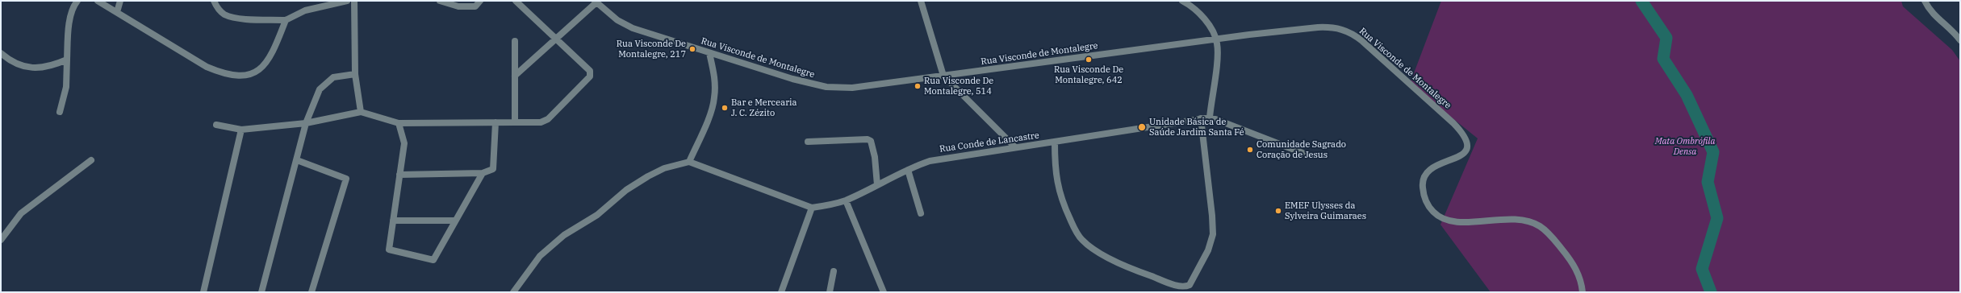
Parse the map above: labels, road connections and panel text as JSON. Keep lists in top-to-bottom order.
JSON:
{
  "streets": {
    "street": ["Rua Visconde de Montalegre", "Rua Conde de Lancastre"]
  },
  "parks": ["Mata Ombrófila Densa"],
  "places": [
    "Rua Visconde De Montalegre, 217",
    "Rua Visconde De Montalegre, 642",
    "Rua Visconde De Montalegre, 514",
    "Bar e Mercearia J. C. Zézito",
    "Unidade Básica de Saúde Jardim Santa Fé",
    "Comunidade Sagrado Coração de Jesus",
    "EMEF Ulysses da Sylveira Guimaraes"
  ]
}
